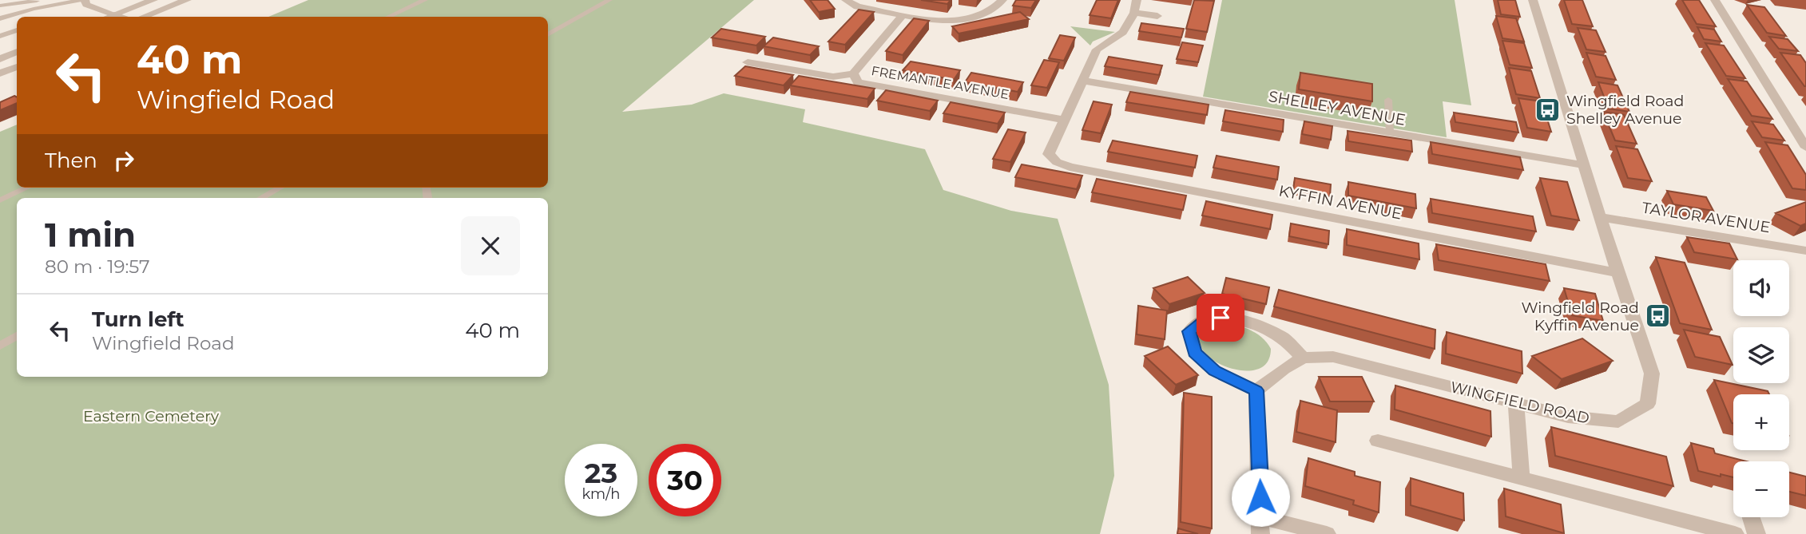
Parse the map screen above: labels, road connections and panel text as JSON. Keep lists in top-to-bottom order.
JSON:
{
  "streets": {
    "street": [
      "FREMANTLE AVENUE",
      "SHELLEY AVENUE",
      "KYFFIN AVENUE",
      "TAYLOR AVENUE",
      "WINGFIELD ROAD"
    ]
  },
  "crossings": [
    ["FREMANTLE AVENUE", "KYFFIN AVENUE"],
    ["SHELLEY AVENUE", "WINGFIELD ROAD"],
    ["KYFFIN AVENUE", "WINGFIELD ROAD"],
    ["TAYLOR AVENUE", "WINGFIELD ROAD"]
  ],
  "parks": ["Eastern Cemetery"],
  "places": {
    "bus stop": ["Wingfield Road Shelley Avenue", "Wingfield Road Kyffin Avenue"]
  },
  "page": {
    "turn": ["40 m", "Wingfield Road"],
    "then": "Then",
    "heading": ["1 min", "80 m · 19:57"],
    "map_buttons": ["+", "−"],
    "list": [
      {
        "name": "Turn left",
        "note": "Wingfield Road",
        "value": "40 m"
      }
    ],
    "speed": "23 km/h",
    "limit": "30"
  }
}
